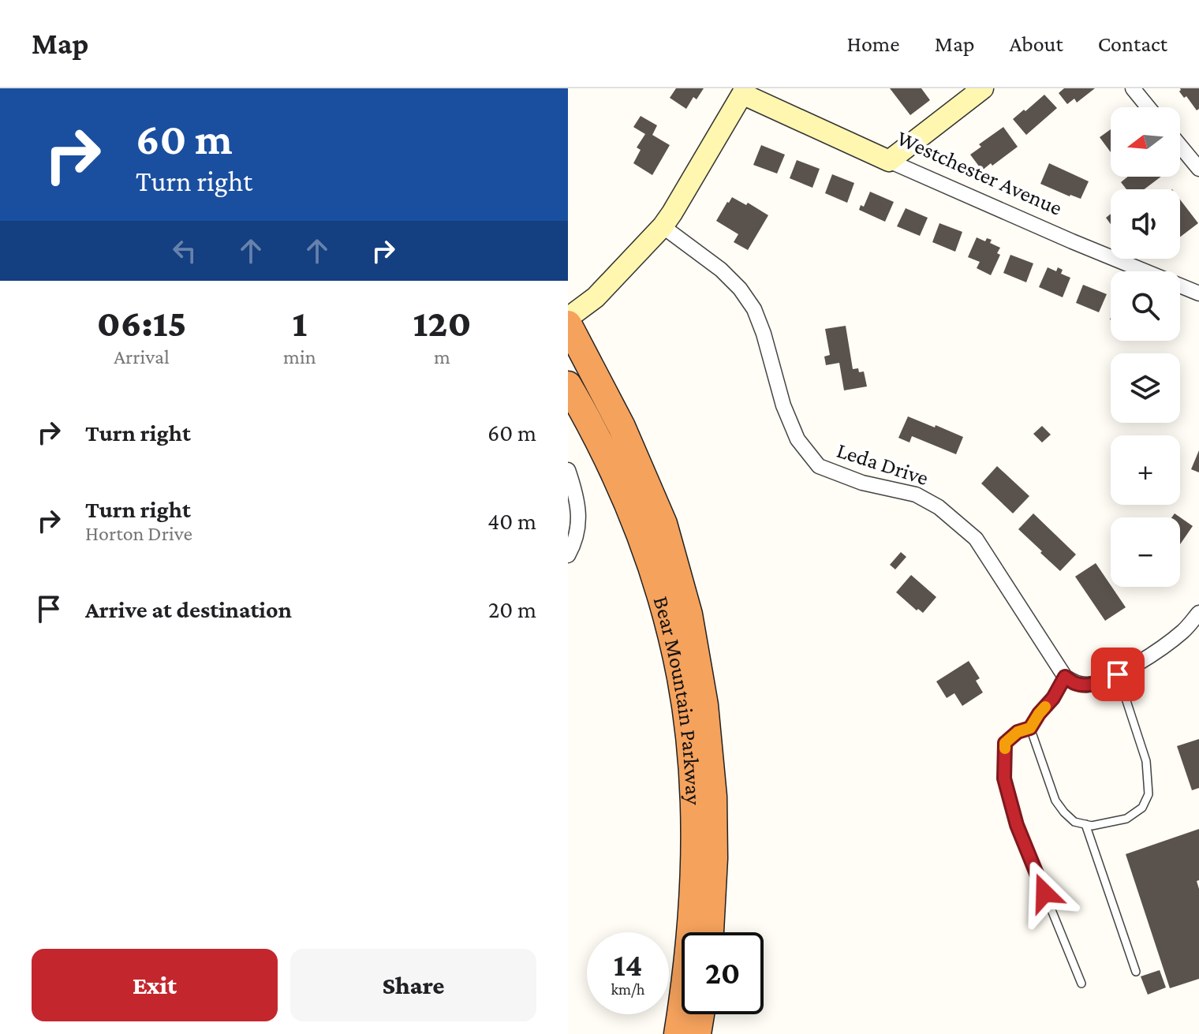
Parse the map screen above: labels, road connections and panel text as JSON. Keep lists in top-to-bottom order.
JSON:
{
  "streets": {
    "highway": ["Bear Mountain Parkway"],
    "street": ["Westchester Avenue", "Leda Drive"]
  },
  "north": "left",
  "page": {
    "header": "Map",
    "nav": [
      "Home",
      "Map",
      "About",
      "Contact"
    ],
    "turn": ["60 m", "Turn right"],
    "map_buttons": ["+", "−"],
    "eta": [
      "06:15",
      "Arrival",
      "1",
      "min",
      "120",
      "m"
    ],
    "list": [
      {
        "name": "Turn right",
        "value": "60 m"
      },
      {
        "name": "Turn right",
        "note": "Horton Drive",
        "value": "40 m"
      },
      {
        "name": "Arrive at destination",
        "value": "20 m"
      }
    ],
    "speed": "14 km/h",
    "limit": "20",
    "buttons": ["Exit", "Share"]
  }
}
